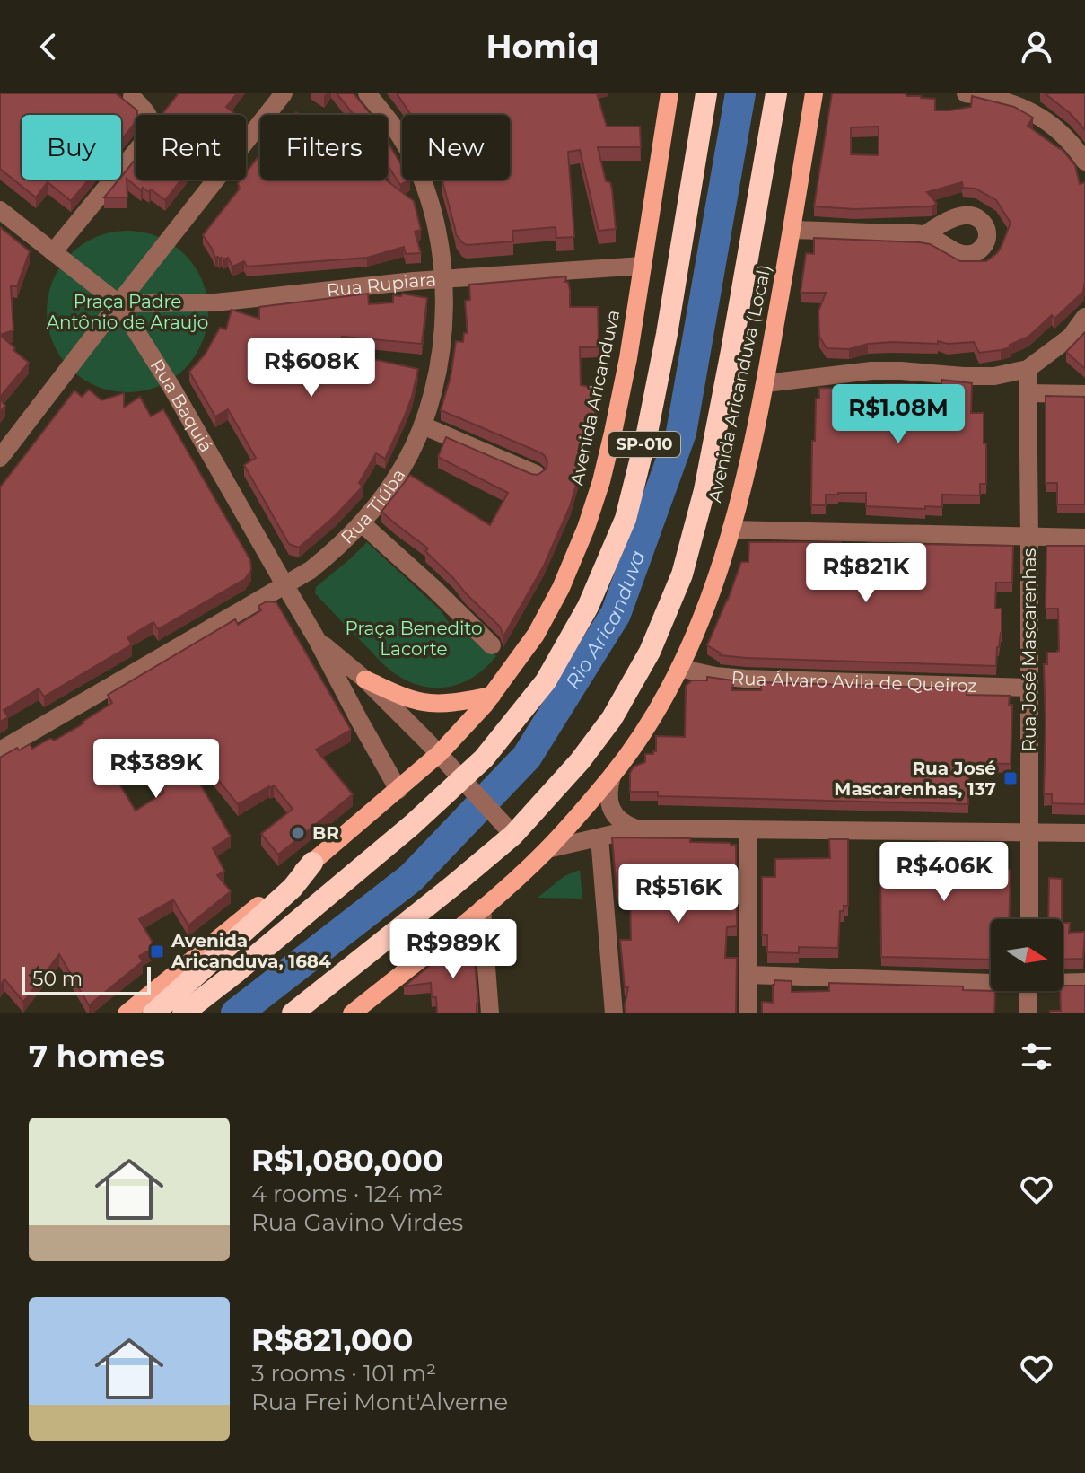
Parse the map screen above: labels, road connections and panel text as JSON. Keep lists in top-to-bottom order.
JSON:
{
  "streets": {
    "highway": ["SP-010"],
    "main road": ["Avenida Aricanduva (Local)", "Avenida Aricanduva"],
    "street": [
      "Rua Rupiara",
      "Rua Baquiá",
      "Rua Tiúba",
      "Rua José Mascarenhas",
      "Rua Álvaro Avila de Queiroz"
    ]
  },
  "crossings": [
    ["Rua Rupiara", "Avenida Aricanduva"],
    ["Rua Rupiara", "Rua Baquiá"],
    ["Rua Rupiara", "Rua Tiúba"],
    ["Avenida Aricanduva (Local)", "Rua Álvaro Avila de Queiroz"],
    ["Avenida Aricanduva", "Rua Baquiá"],
    ["Rua Baquiá", "SP-010"],
    ["Rua Baquiá", "Rua Tiúba"],
    ["Rua José Mascarenhas", "Rua Álvaro Avila de Queiroz"]
  ],
  "water": ["Rio Aricanduva"],
  "parks": ["Praça Padre Antônio de Araujo", "Praça Benedito Lacorte"],
  "places": {
    "transit": ["Rua José Mascarenhas, 137", "Avenida Aricanduva, 1684"],
    "other": ["BR"]
  },
  "scale_bar": "50 m",
  "north": "right",
  "page": {
    "header": "Homiq",
    "chip": [
      "Buy",
      "Rent",
      "Filters",
      "New"
    ],
    "price": [
      "R$608K",
      "R$1.08M",
      "R$821K",
      "R$389K",
      "R$406K",
      "R$516K",
      "R$989K"
    ],
    "scale": "50 m",
    "heading": "7 homes",
    "list": [
      {
        "name": "R$1,080,000",
        "note": "4 rooms · 124 m² · Rua Gavino Virdes"
      },
      {
        "name": "R$821,000",
        "note": "3 rooms · 101 m² · Rua Frei Mont'Alverne"
      }
    ]
  }
}
